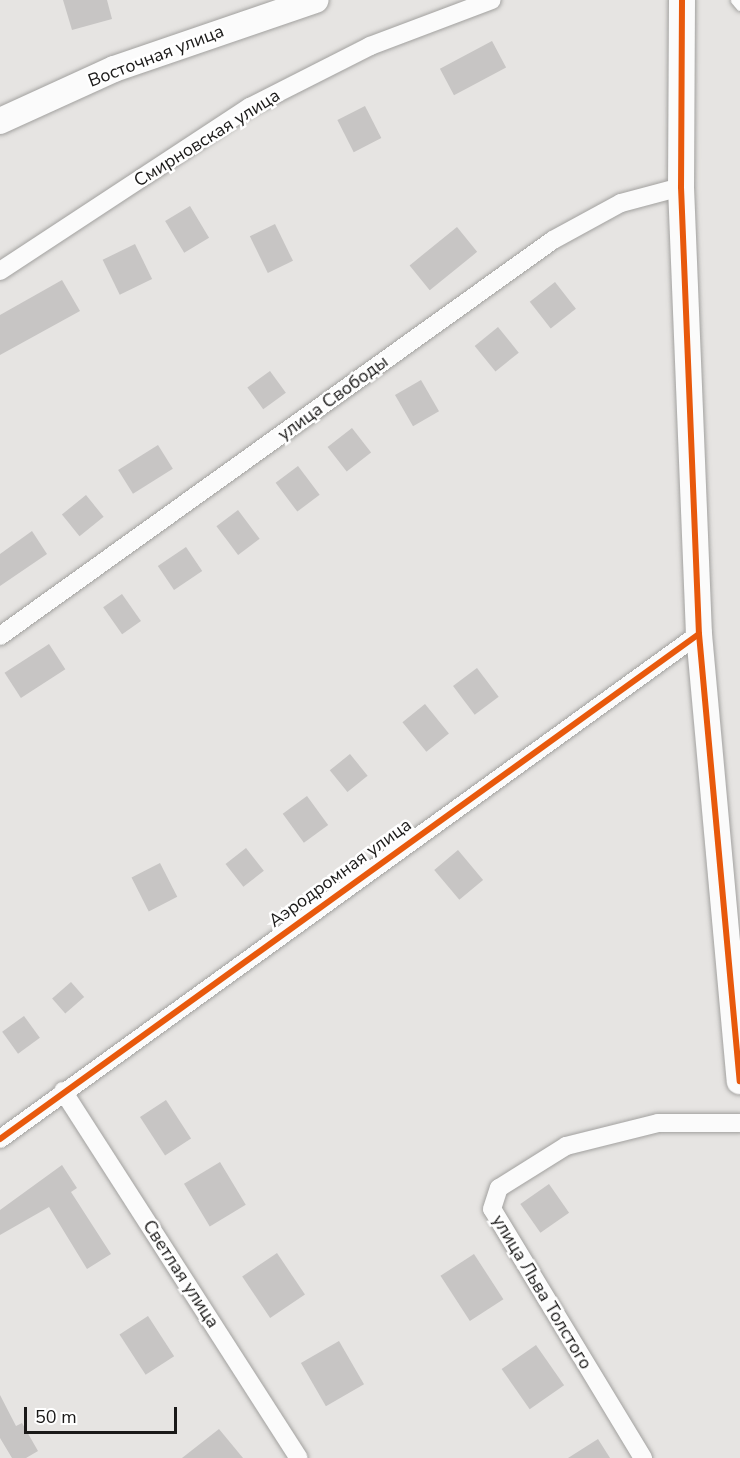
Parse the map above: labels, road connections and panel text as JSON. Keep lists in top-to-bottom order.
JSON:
{
  "streets": {
    "street": [
      "Восточная улица",
      "Смирновская улица",
      "улица Свободы",
      "Аэродромная улица",
      "Светлая улица",
      "улица Льва Толстого"
    ]
  },
  "crossings": [
    ["Аэродромная улица", "Светлая улица"]
  ],
  "scale_bar": "50 m"
}
